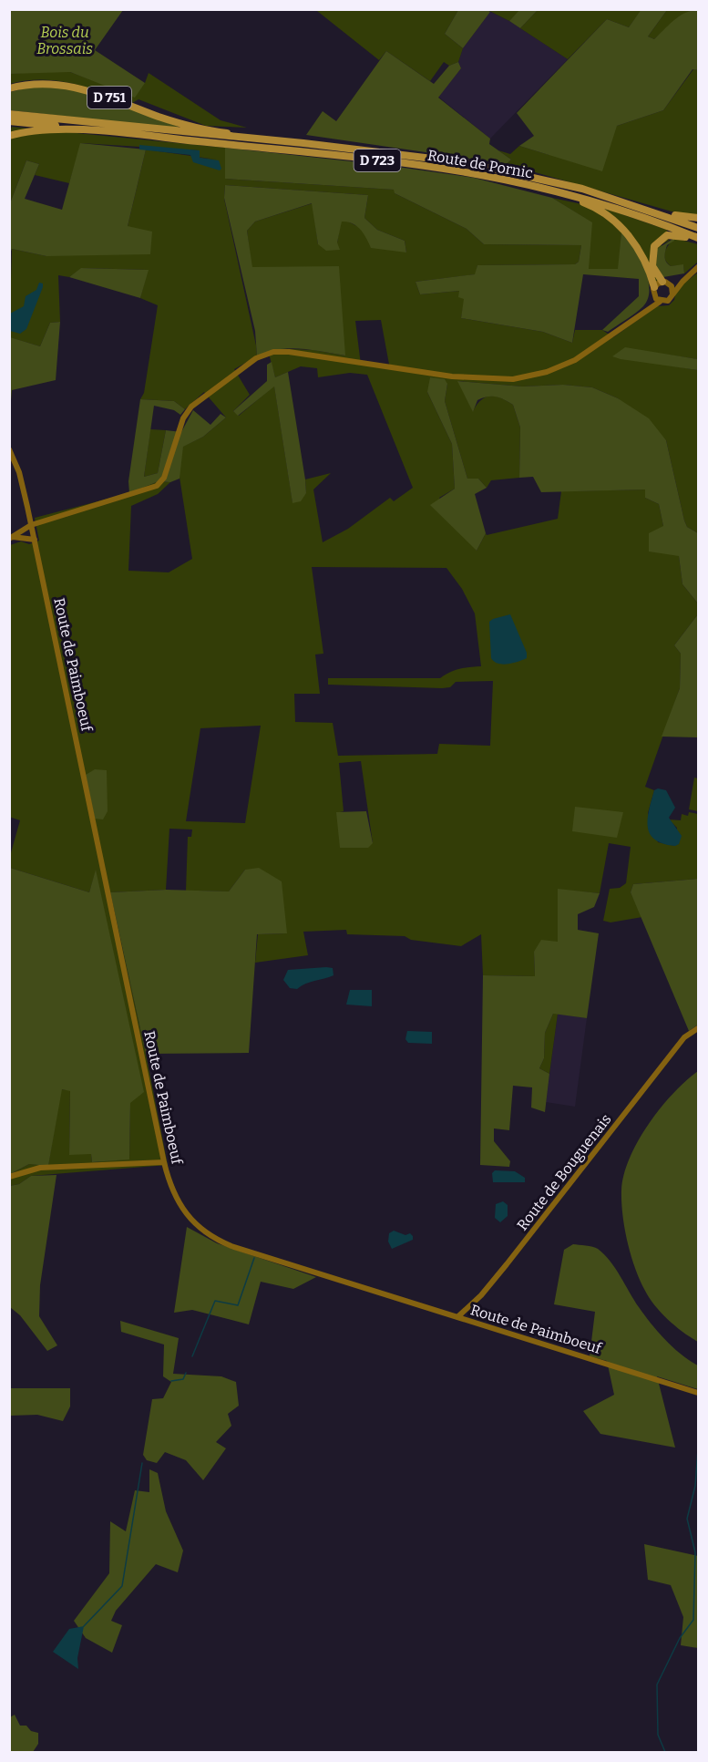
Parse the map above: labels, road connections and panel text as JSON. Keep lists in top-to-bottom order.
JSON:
{
  "streets": {
    "highway": ["D 751", "D 723", "Route de Pornic"],
    "street": ["Route de Paimboeuf", "Route de Bouguenais"]
  },
  "crossings": [
    ["D 751", "D 723"],
    ["D 751", "Route de Pornic"],
    ["D 723", "Route de Pornic"],
    ["Route de Paimboeuf", "Route de Bouguenais"]
  ],
  "parks": ["Bois du Brossais"]
}
